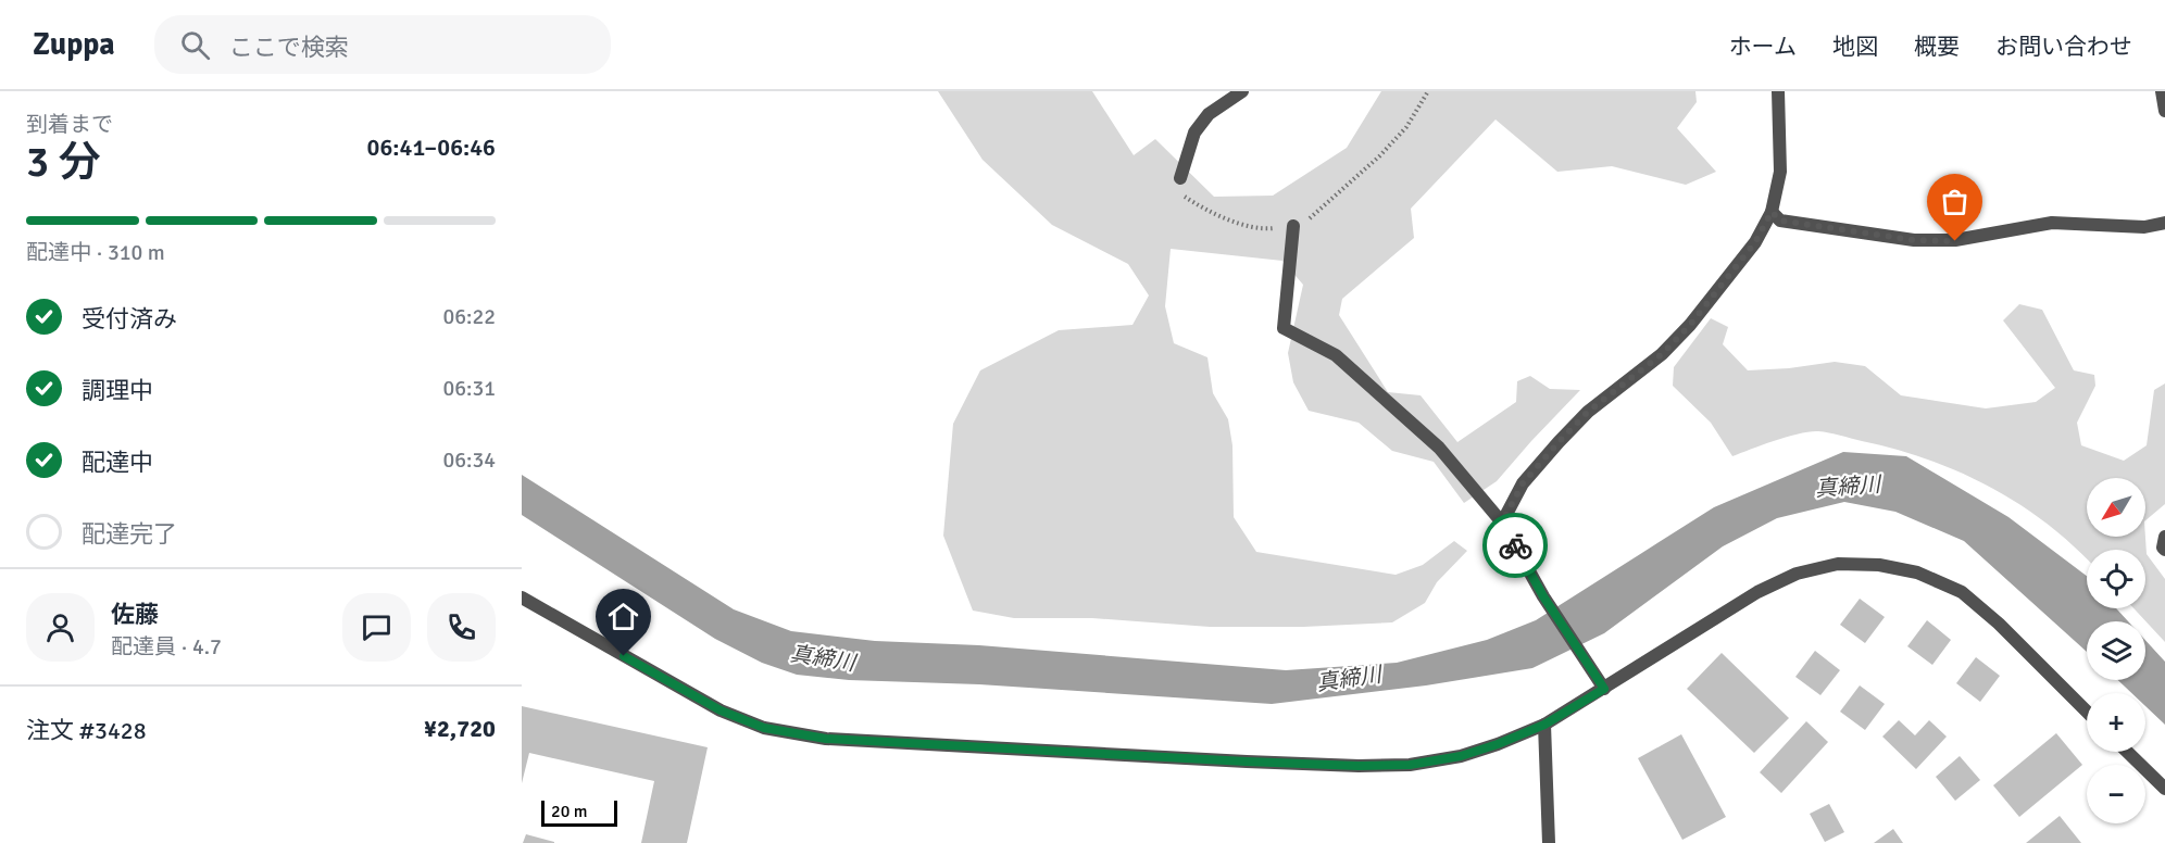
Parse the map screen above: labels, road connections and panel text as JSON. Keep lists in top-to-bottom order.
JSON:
{
  "water": ["真締川"],
  "scale_bar": "20 m",
  "north": "bottom left",
  "page": {
    "header": "Zuppa",
    "search": "ここで検索",
    "nav": [
      "ホーム",
      "地図",
      "概要",
      "お問い合わせ"
    ],
    "heading": ["3 分", "到着まで", "06:41–06:46"],
    "panel": [
      "佐藤",
      "配達員 · 4.7",
      "注文 #3428",
      "¥2,720"
    ],
    "bar": "配達中 · 310 m",
    "list": [
      ["受付済み", "06:22"],
      ["調理中", "06:31"],
      ["配達中", "06:34"],
      "配達完了"
    ],
    "map_buttons": ["+", "−"],
    "scale": "20 m"
  }
}
